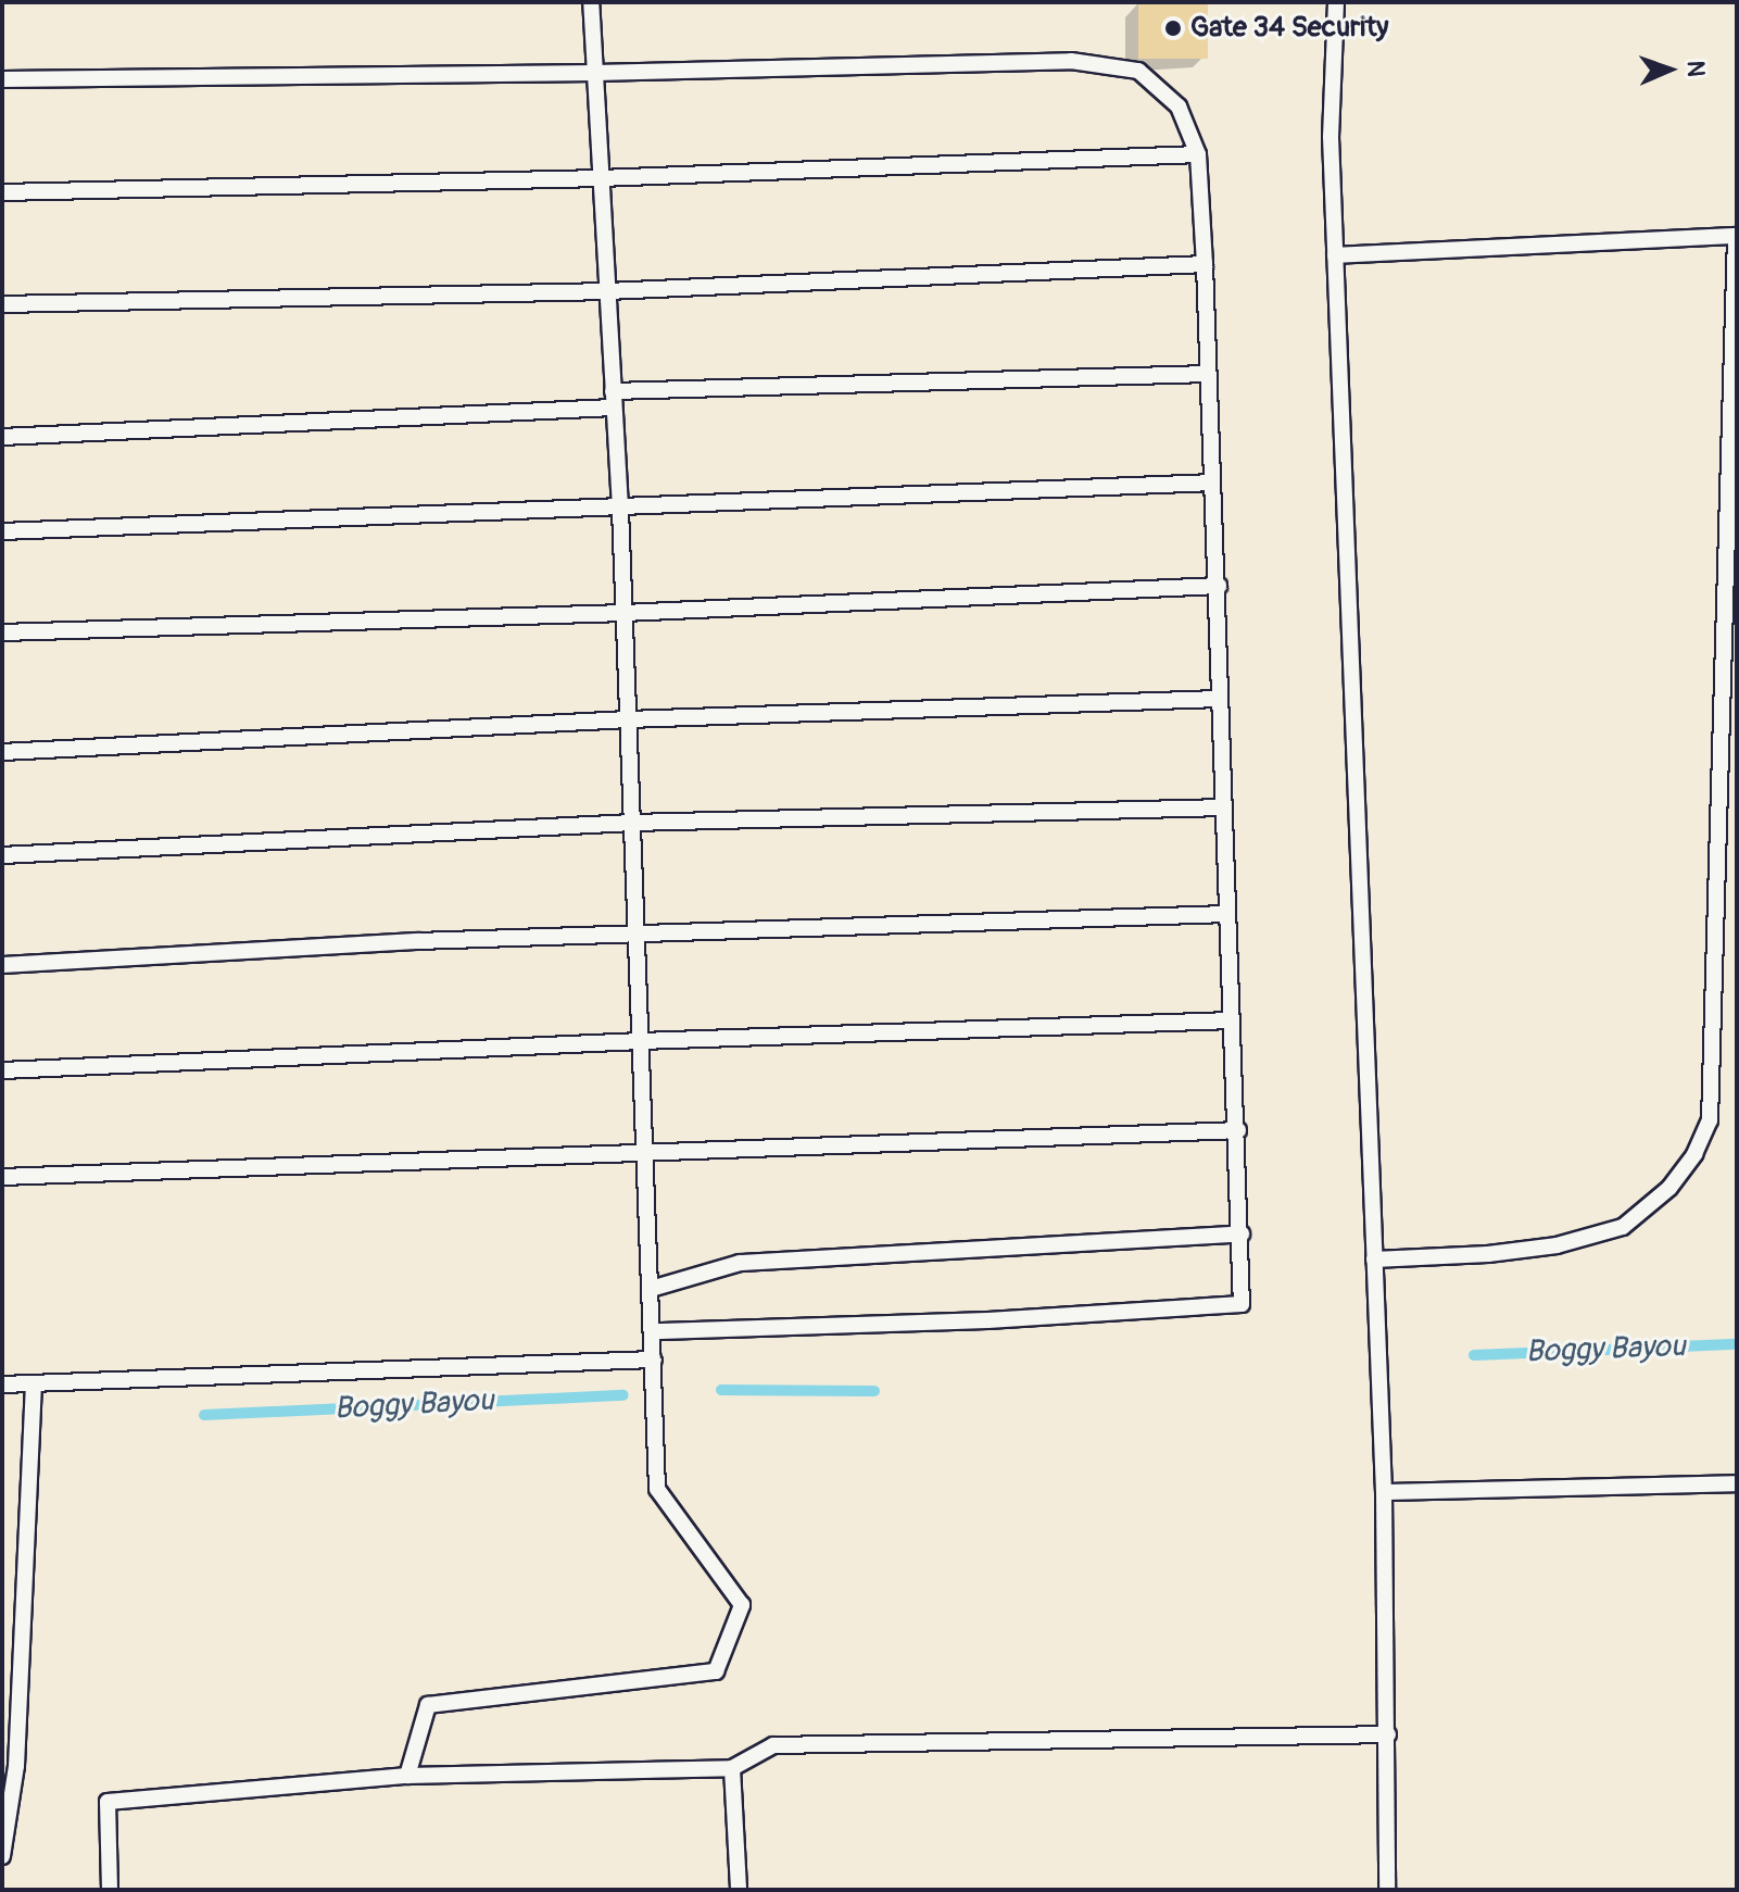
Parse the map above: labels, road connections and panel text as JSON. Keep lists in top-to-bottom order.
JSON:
{
  "water": ["Boggy Bayou"],
  "places": ["Gate 34 Security"],
  "north": "right"
}
